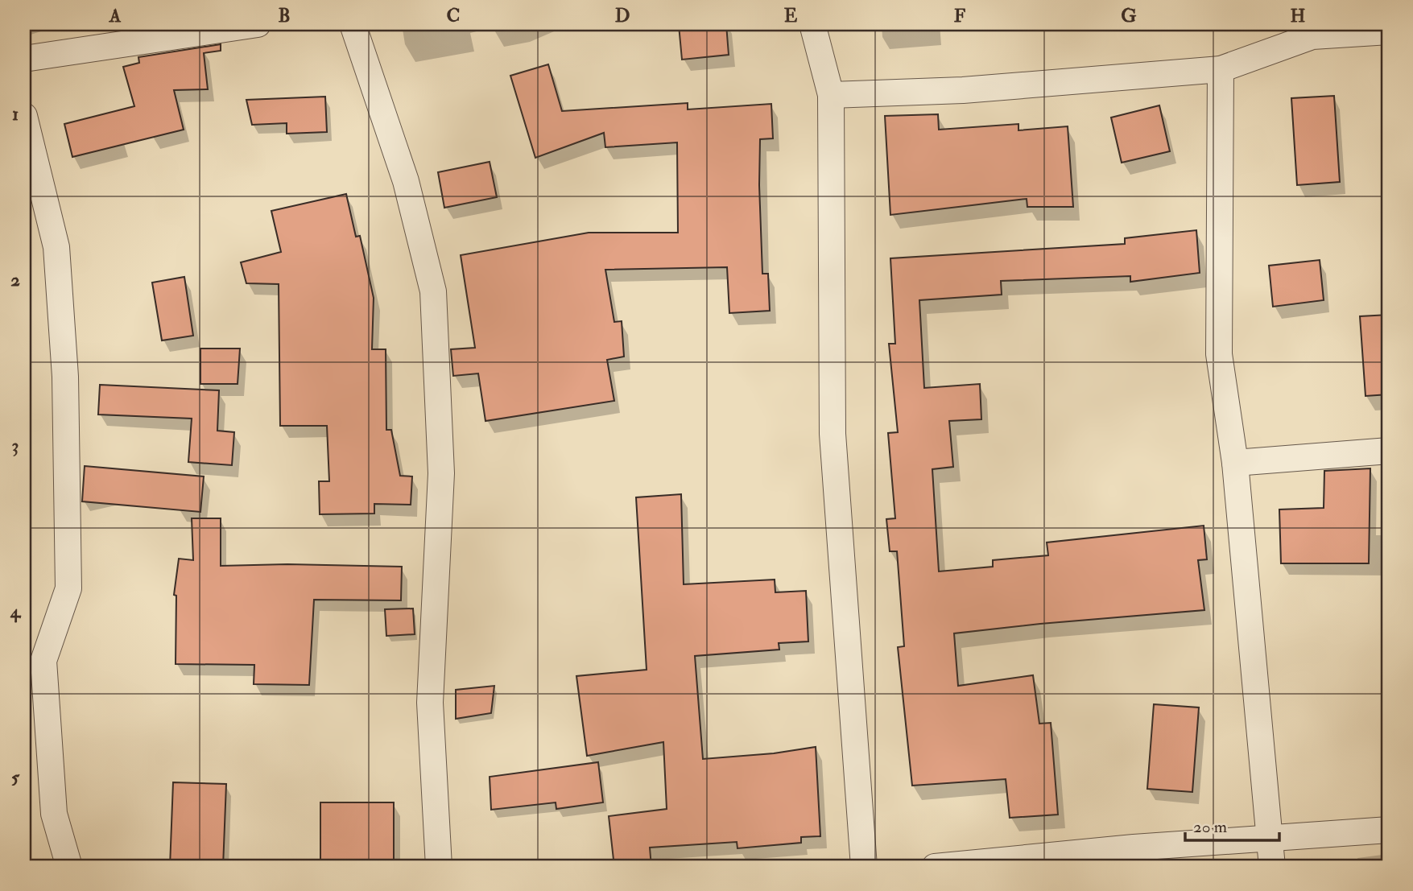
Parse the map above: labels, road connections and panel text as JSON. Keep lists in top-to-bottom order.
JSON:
{
  "scale_bar": "20 m",
  "grid": {
    "columns": [
      "A",
      "B",
      "C",
      "D",
      "E",
      "F",
      "G",
      "H"
    ],
    "rows": [
      "1",
      "2",
      "3",
      "4",
      "5"
    ]
  }
}
